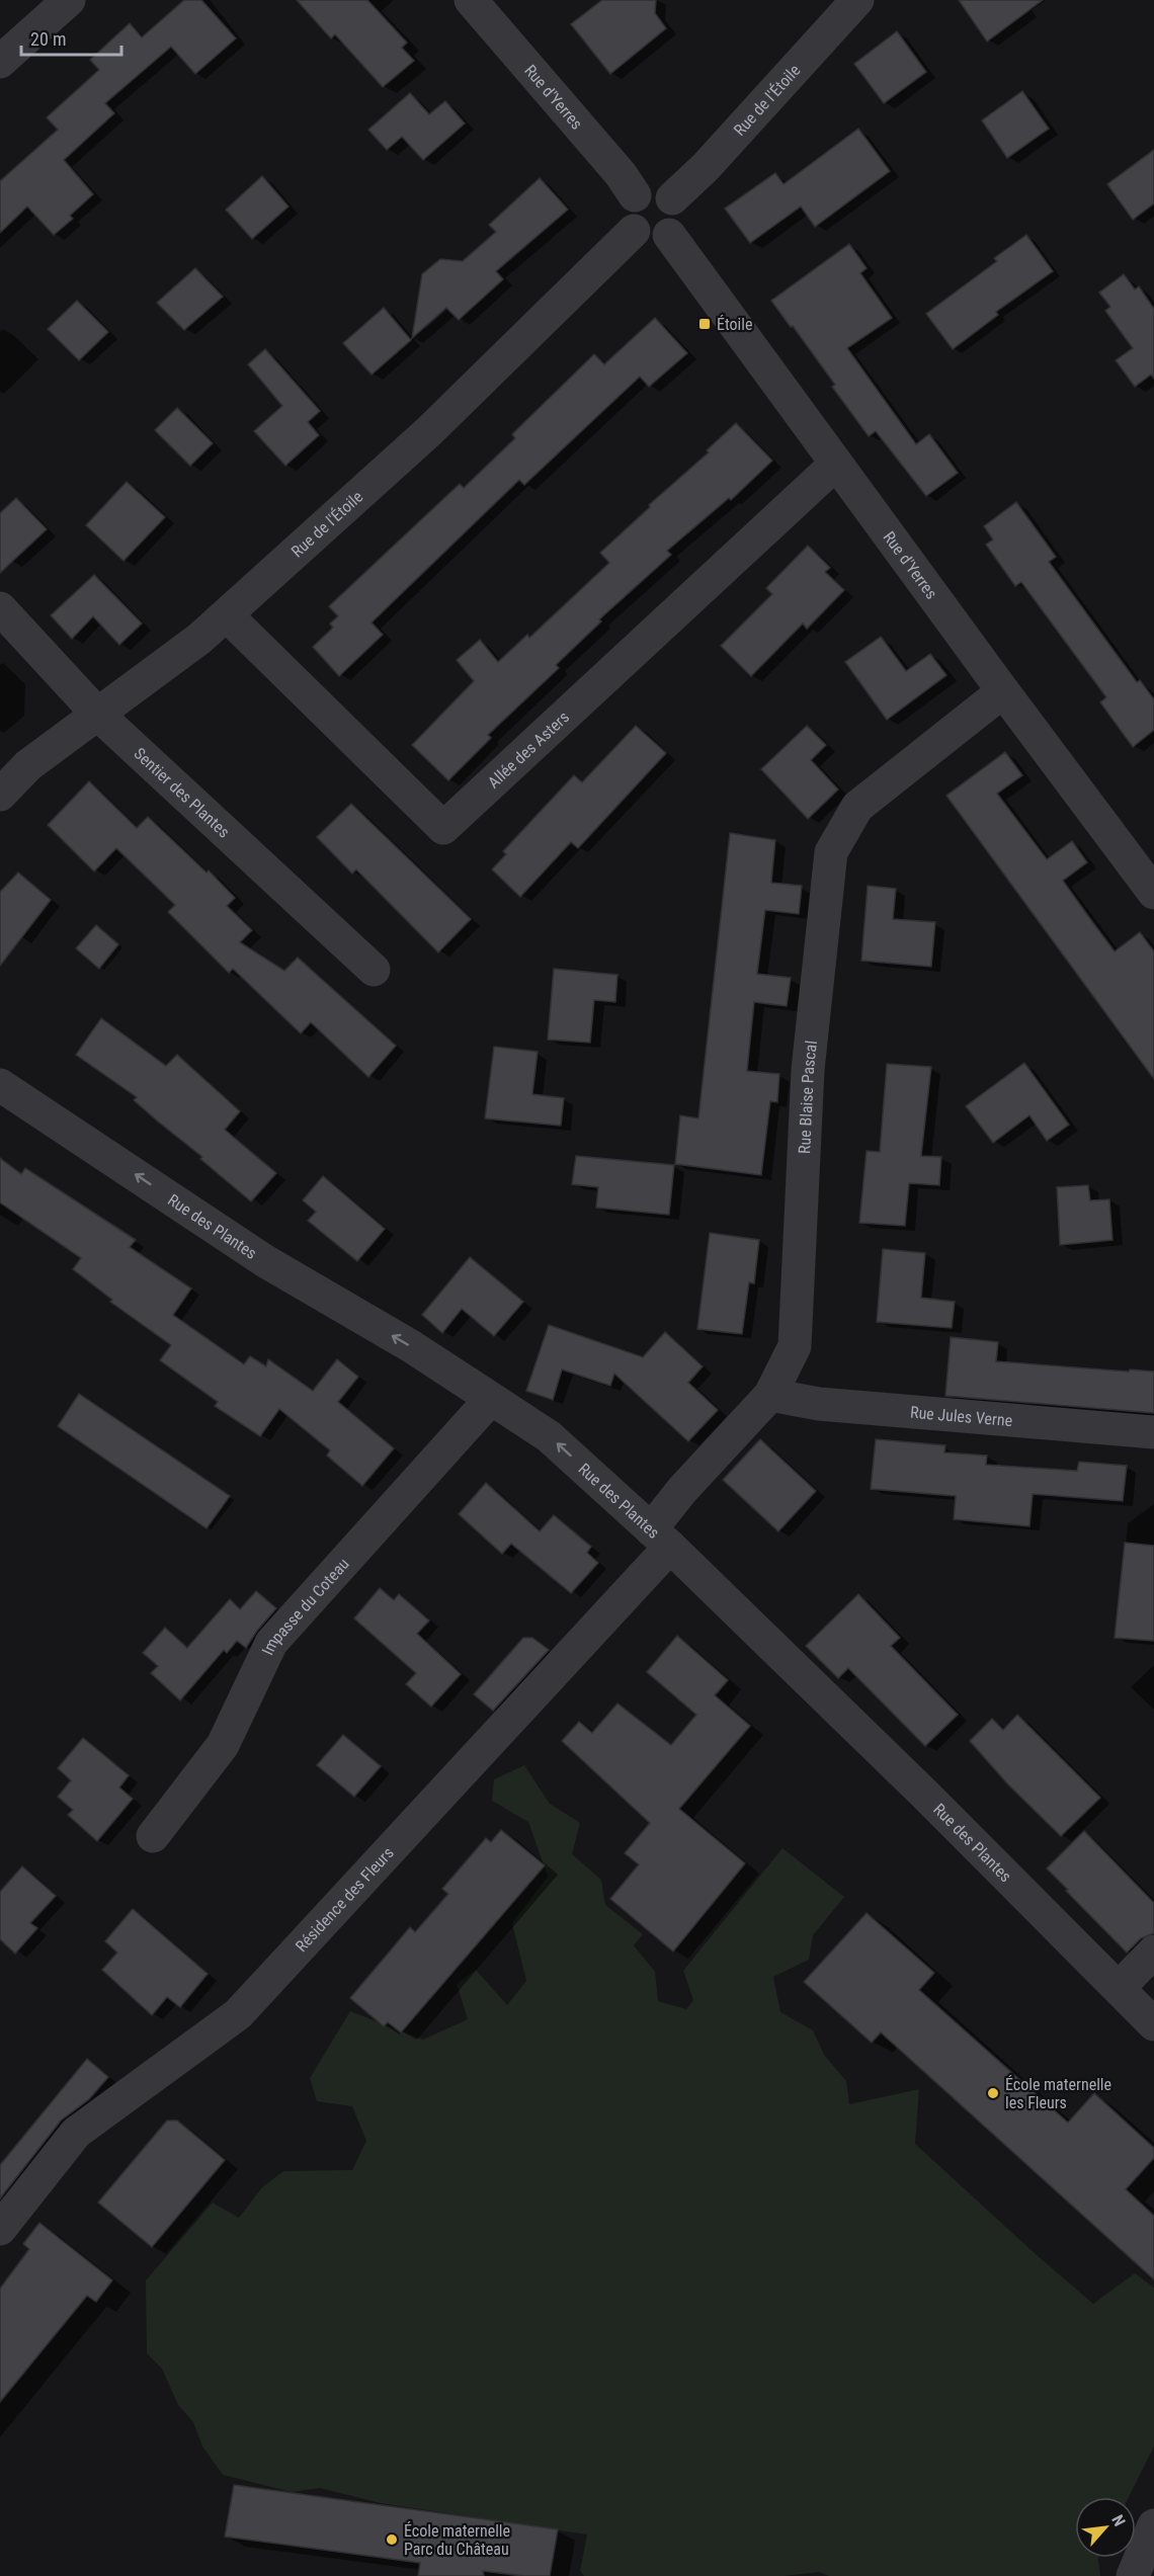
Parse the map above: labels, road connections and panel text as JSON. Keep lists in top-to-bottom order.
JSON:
{
  "streets": {
    "street": [
      "Rue d'Yerres",
      "Rue de l'Étoile",
      "Allée des Asters",
      "Sentier des Plantes",
      "Rue Blaise Pascal",
      "Rue des Plantes",
      "Rue Jules Verne",
      "Impasse du Coteau",
      "Résidence des Fleurs"
    ]
  },
  "crossings": [
    ["Rue d'Yerres", "Rue de l'Étoile"],
    ["Rue d'Yerres", "Allée des Asters"],
    ["Rue d'Yerres", "Rue Blaise Pascal"],
    ["Rue de l'Étoile", "Allée des Asters"],
    ["Rue de l'Étoile", "Sentier des Plantes"],
    ["Rue Blaise Pascal", "Rue des Plantes"],
    ["Rue Blaise Pascal", "Rue Jules Verne"],
    ["Rue Blaise Pascal", "Résidence des Fleurs"],
    ["Rue des Plantes", "Impasse du Coteau"],
    ["Rue des Plantes", "Résidence des Fleurs"]
  ],
  "one_way": ["Rue des Plantes"],
  "places": {
    "transit": ["Étoile"],
    "other": ["École maternelle les Fleurs", "École maternelle Parc du Château"]
  },
  "scale_bar": "20 m",
  "north": "top right"
}
